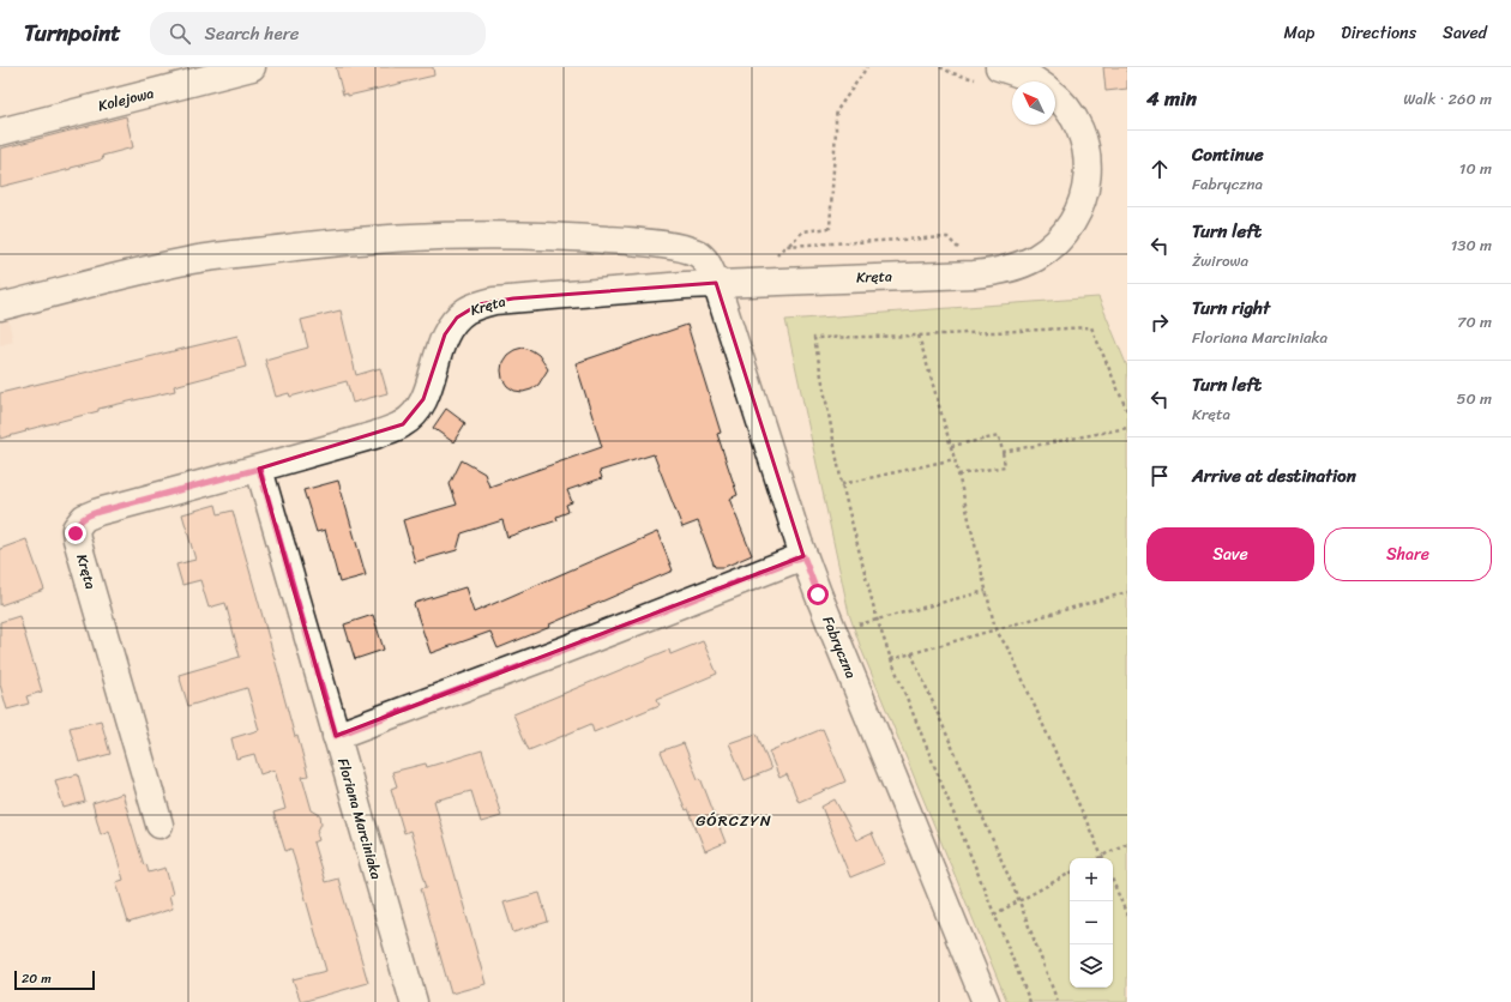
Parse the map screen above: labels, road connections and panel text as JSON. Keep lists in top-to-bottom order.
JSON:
{
  "streets": {
    "street": [
      "Kolejowa",
      "Kręta",
      "Fabryczna",
      "Floriana Marciniaka"
    ]
  },
  "crossings": [
    ["Kręta", "Fabryczna"],
    ["Kręta", "Floriana Marciniaka"]
  ],
  "districts": ["GÓRCZYN"],
  "scale_bar": "20 m",
  "north": "top left",
  "page": {
    "header": "Turnpoint",
    "search": "Search here",
    "nav": ["Map", "Directions", "Saved"],
    "heading": ["4 min", "Walk · 260 m"],
    "list": [
      ["Continue", "Fabryczna", "10 m"],
      ["Turn left", "Żwirowa", "130 m"],
      ["Turn right", "Floriana Marciniaka", "70 m"],
      ["Turn left", "Kręta", "50 m"],
      "Arrive at destination"
    ],
    "buttons": ["Save", "Share"],
    "map_buttons": ["+", "−"],
    "scale": "20 m"
  }
}
